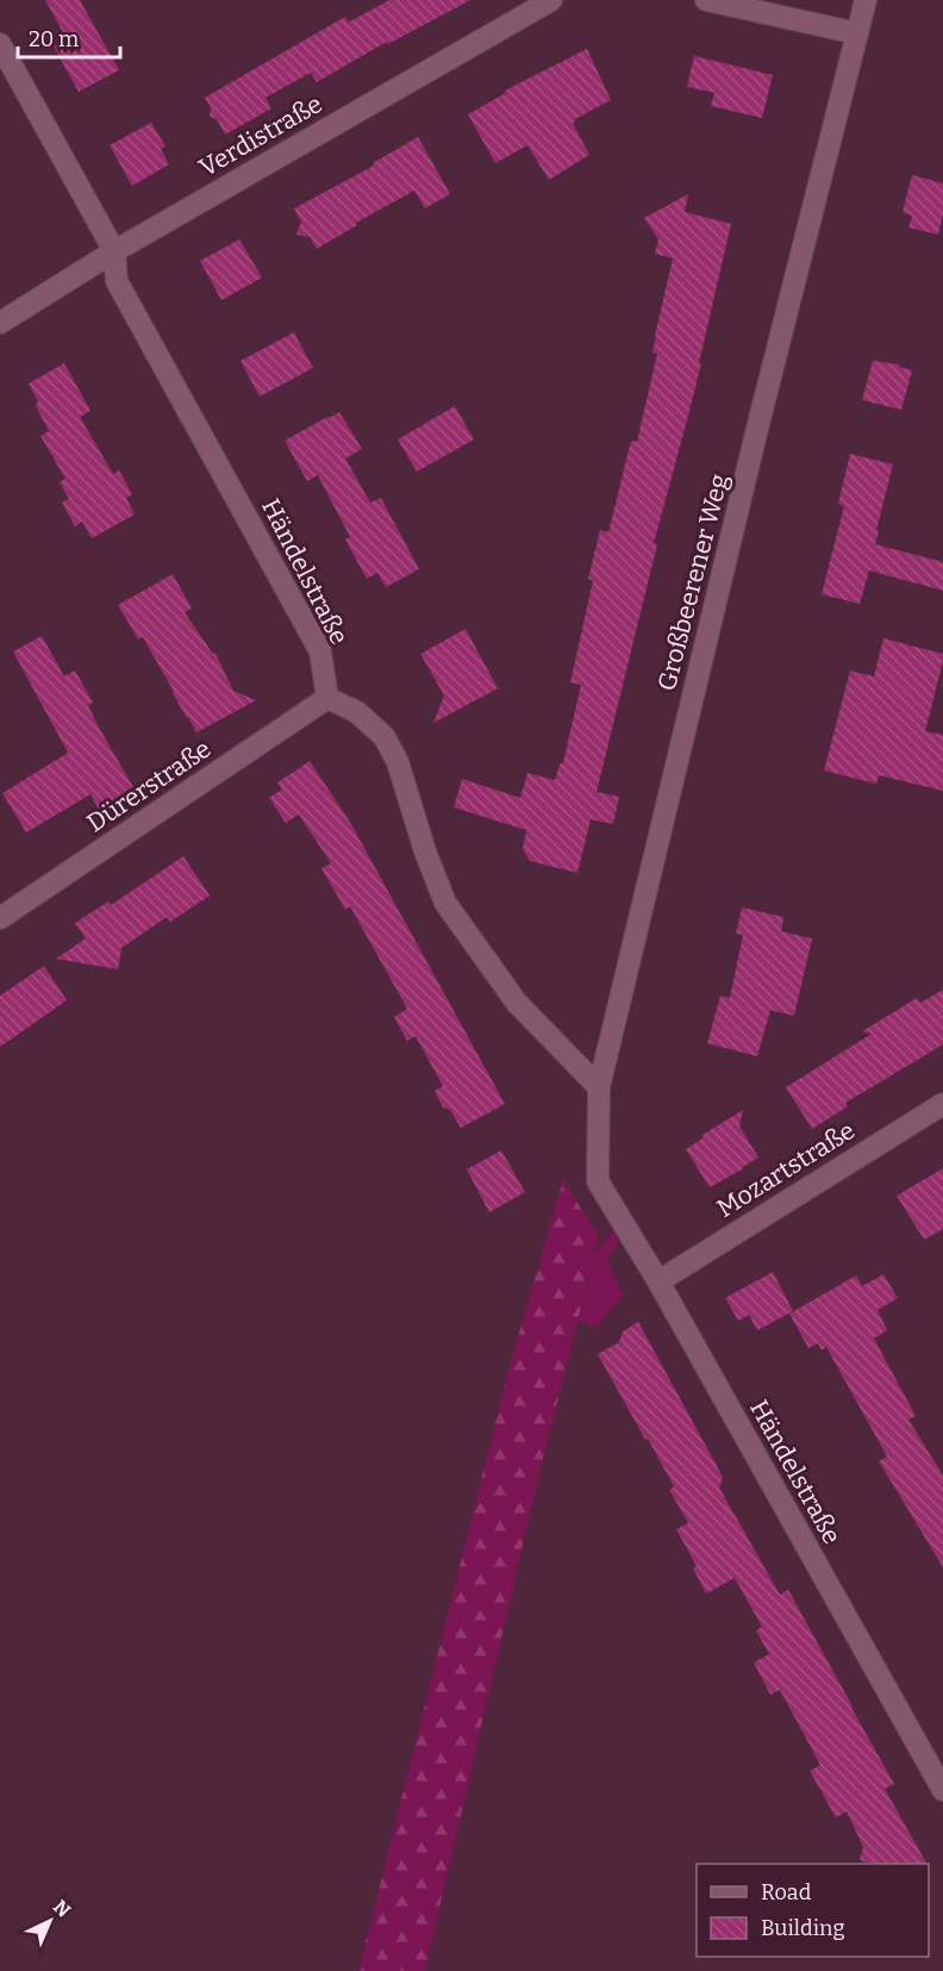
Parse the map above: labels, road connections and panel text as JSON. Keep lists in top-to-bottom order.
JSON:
{
  "streets": {
    "street": [
      "Verdistraße",
      "Händelstraße",
      "Großbeerener Weg",
      "Dürerstraße",
      "Mozartstraße"
    ]
  },
  "crossings": [
    ["Verdistraße", "Händelstraße"],
    ["Händelstraße", "Großbeerener Weg"],
    ["Händelstraße", "Dürerstraße"],
    ["Händelstraße", "Mozartstraße"]
  ],
  "legend": ["Road", "Building"],
  "scale_bar": "20 m",
  "north": "top right"
}
